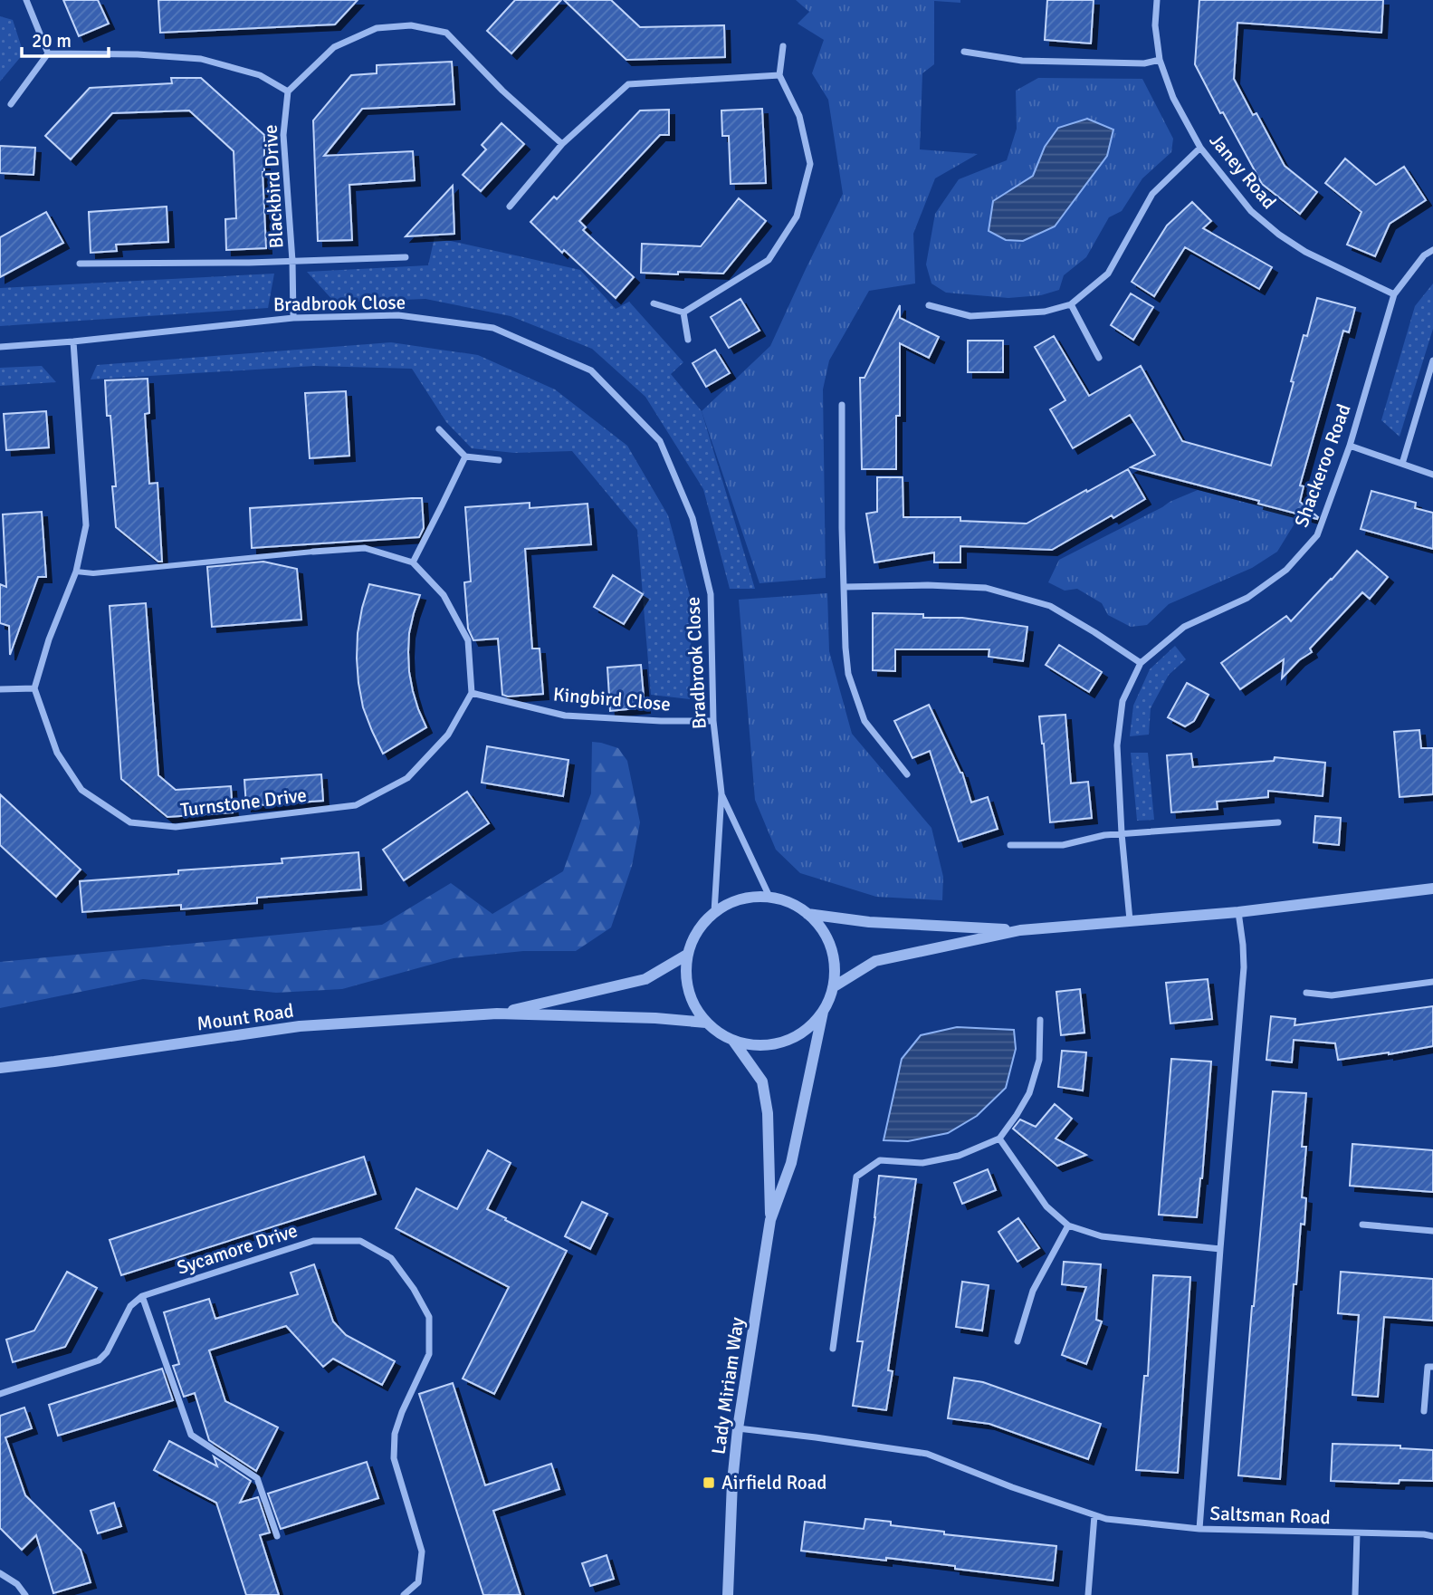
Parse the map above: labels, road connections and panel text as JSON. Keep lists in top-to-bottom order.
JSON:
{
  "streets": {
    "street": [
      "Janey Road",
      "Blackbird Drive",
      "Bradbrook Close",
      "Shackeroo Road",
      "Kingbird Close",
      "Turnstone Drive",
      "Mount Road",
      "Sycamore Drive",
      "Lady Miriam Way",
      "Saltsman Road"
    ]
  },
  "crossings": [
    ["Janey Road", "Shackeroo Road"],
    ["Blackbird Drive", "Bradbrook Close"],
    ["Bradbrook Close", "Kingbird Close"],
    ["Bradbrook Close", "Mount Road"],
    ["Bradbrook Close", "Lady Miriam Way"],
    ["Kingbird Close", "Turnstone Drive"],
    ["Mount Road", "Lady Miriam Way"],
    ["Lady Miriam Way", "Saltsman Road"]
  ],
  "places": {
    "transit": ["Airfield Road"]
  },
  "scale_bar": "20 m"
}
